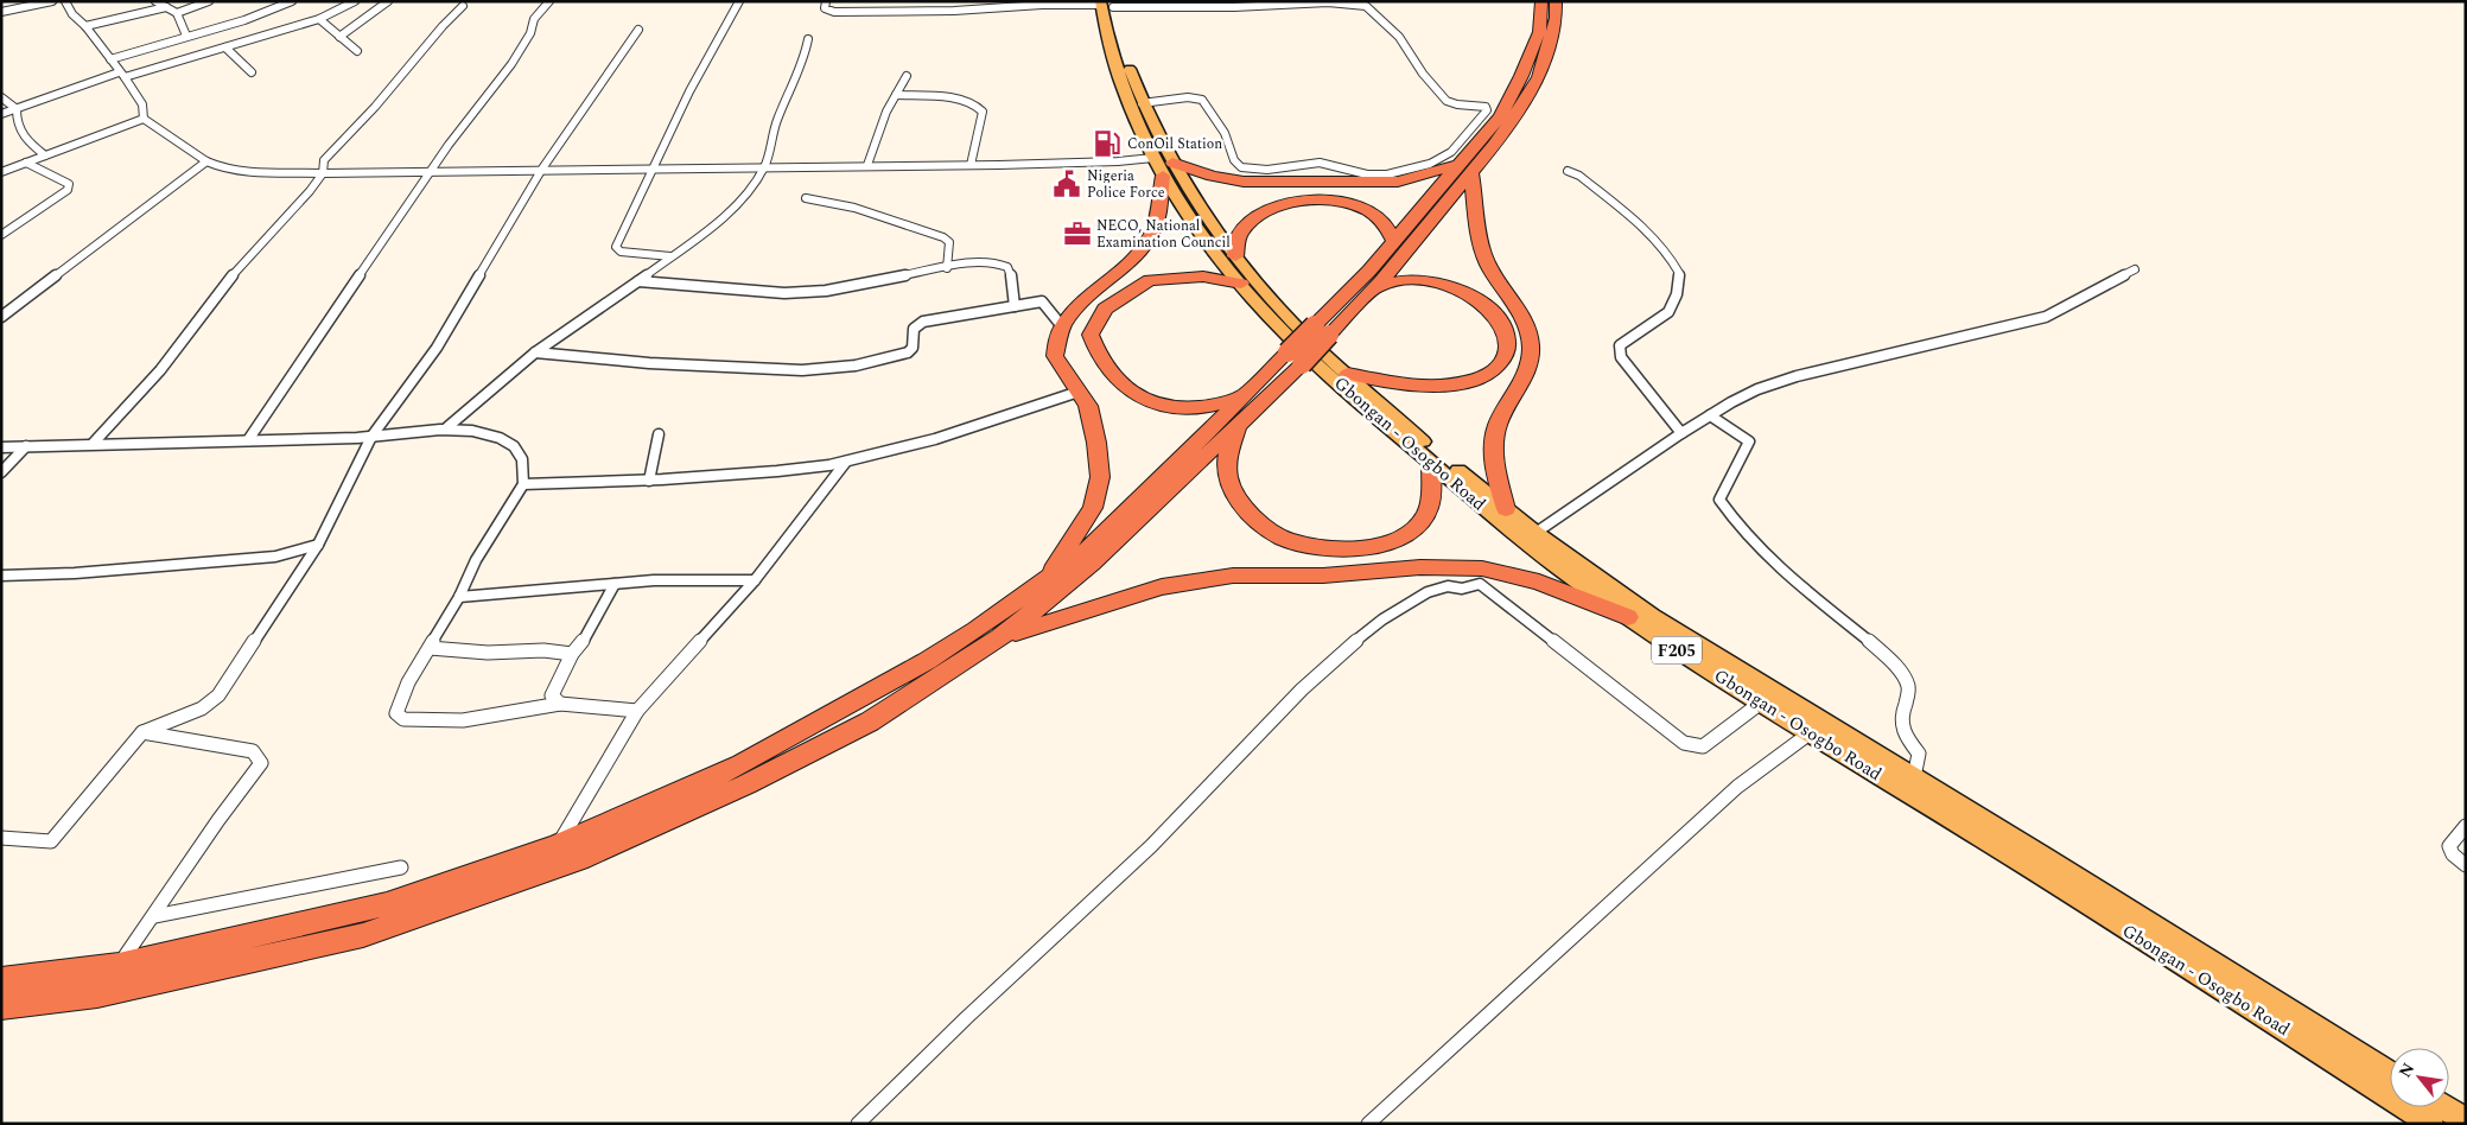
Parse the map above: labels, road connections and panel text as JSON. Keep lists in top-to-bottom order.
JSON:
{
  "streets": {
    "main road": ["Gbongan - Osogbo Road", "F205"]
  },
  "places": {
    "fuel station": ["ConOil Station"],
    "public building": ["Nigeria Police Force"],
    "office": ["NECO, National Examination Council"]
  },
  "north": "top left"
}
